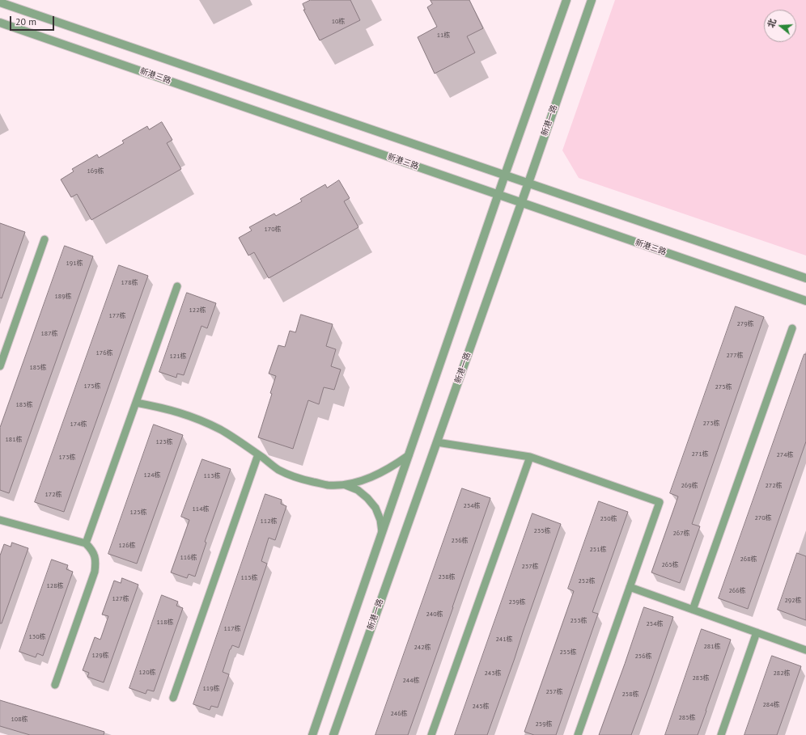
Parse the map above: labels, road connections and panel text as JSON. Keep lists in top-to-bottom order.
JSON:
{
  "streets": {
    "street": ["新港三路", "新港一路"]
  },
  "crossings": [
    ["新港三路", "新港一路"]
  ],
  "house_numbers": [
    "10栋",
    "11栋",
    "169栋",
    "170栋",
    "191栋",
    "178栋",
    "189栋",
    "122栋",
    "177栋",
    "279栋",
    "187栋",
    "176栋",
    "277栋",
    "121栋",
    "185栋",
    "175栋",
    "275栋",
    "183栋",
    "273栋",
    "174栋",
    "181栋",
    "123栋",
    "271栋",
    "274栋",
    "173栋",
    "124栋",
    "113栋",
    "269栋",
    "272栋",
    "172栋",
    "234栋",
    "114栋",
    "125栋",
    "270栋",
    "250栋",
    "112栋",
    "235栋",
    "267栋",
    "236栋",
    "126栋",
    "251栋",
    "116栋",
    "268栋",
    "265栋",
    "237栋",
    "238栋",
    "115栋",
    "252栋",
    "128栋",
    "266栋",
    "127栋",
    "292栋",
    "239栋",
    "240栋",
    "253栋",
    "118栋",
    "254栋",
    "117栋",
    "130栋",
    "241栋",
    "281栋",
    "242栋",
    "255栋",
    "129栋",
    "256栋",
    "120栋",
    "243栋",
    "282栋",
    "283栋",
    "244栋",
    "119栋",
    "257栋",
    "258栋",
    "284栋",
    "245栋",
    "246栋",
    "285栋",
    "108栋",
    "259栋"
  ],
  "scale_bar": "20 m",
  "north": "left"
}
